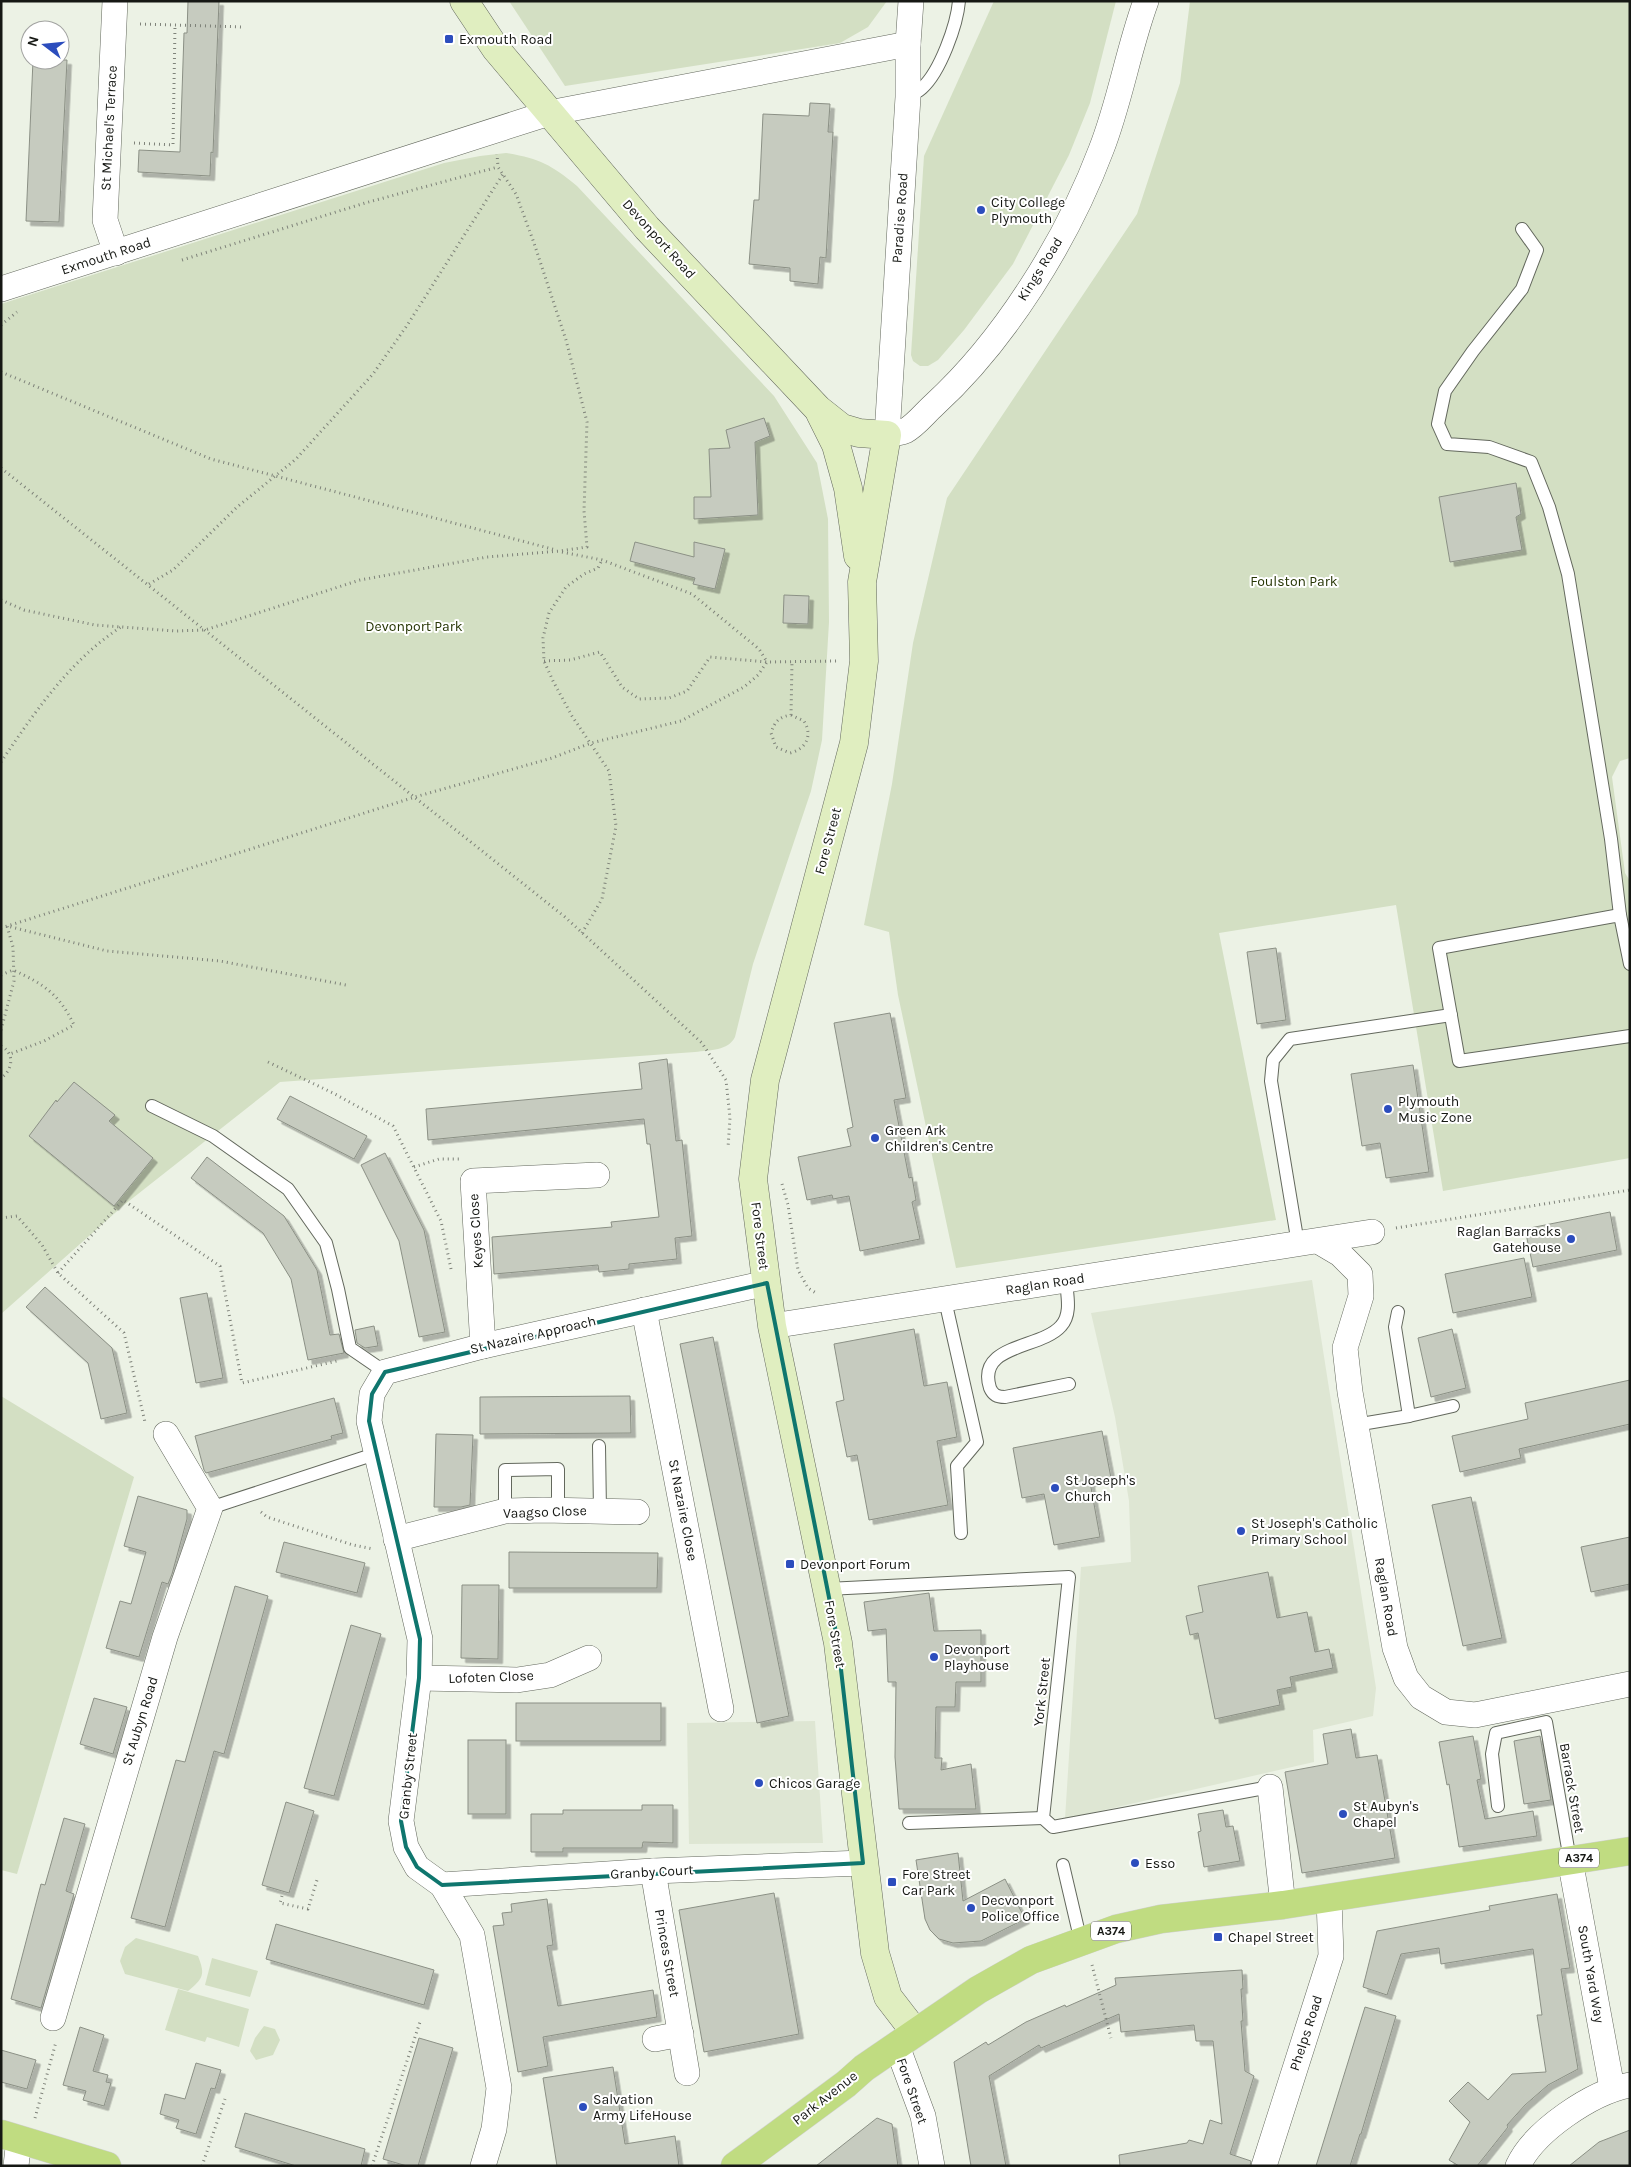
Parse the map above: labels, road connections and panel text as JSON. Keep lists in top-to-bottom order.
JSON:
{
  "streets": {
    "main road": ["A374", "Park Avenue"],
    "street": [
      "St Michael's Terrace",
      "Paradise Road",
      "Devonport Road",
      "Exmouth Road",
      "Kings Road",
      "Fore Street",
      "Keyes Close",
      "Raglan Road",
      "St Nazaire Approach",
      "St Nazaire Close",
      "Vaagso Close",
      "Lofoten Close",
      "St Aubyn Road",
      "Granby Street",
      "Granby Court",
      "Princes Street",
      "South Yard Way",
      "Phelps Road"
    ],
    "lane": ["York Street", "Barrack Street"]
  },
  "crossings": [
    ["St Michael's Terrace", "Exmouth Road"],
    ["Paradise Road", "Devonport Road"],
    ["Paradise Road", "Exmouth Road"],
    ["Paradise Road", "Kings Road"],
    ["Paradise Road", "Fore Street"],
    ["Devonport Road", "Exmouth Road"],
    ["Devonport Road", "Kings Road"],
    ["Devonport Road", "Fore Street"],
    ["Kings Road", "Fore Street"],
    ["Fore Street", "Raglan Road"],
    ["Fore Street", "St Nazaire Approach"],
    ["Fore Street", "York Street"],
    ["Fore Street", "A374"],
    ["Fore Street", "Granby Court"],
    ["Fore Street", "Park Avenue"],
    ["Keyes Close", "St Nazaire Approach"],
    ["St Nazaire Approach", "St Nazaire Close"],
    ["Vaagso Close", "Granby Street"],
    ["Lofoten Close", "Granby Street"],
    ["Granby Street", "Granby Court"],
    ["Barrack Street", "A374"],
    ["Barrack Street", "South Yard Way"],
    ["A374", "South Yard Way"],
    ["A374", "Phelps Road"],
    ["A374", "Park Avenue"],
    ["Granby Court", "Princes Street"]
  ],
  "parks": ["Foulston Park", "Devonport Park"],
  "places": {
    "transit": [
      "Exmouth Road",
      "Devonport Forum",
      "Fore Street Car Park",
      "Chapel Street"
    ],
    "other": [
      "City College Plymouth",
      "Plymouth Music Zone",
      "Green Ark Children's Centre",
      "Raglan Barracks Gatehouse",
      "St Joseph's Church",
      "St Joseph's Catholic Primary School",
      "Devonport Playhouse",
      "Chicos Garage",
      "St Aubyn's Chapel",
      "Esso",
      "Decvonport Police Office",
      "Salvation Army LifeHouse"
    ]
  },
  "north": "left"
}
